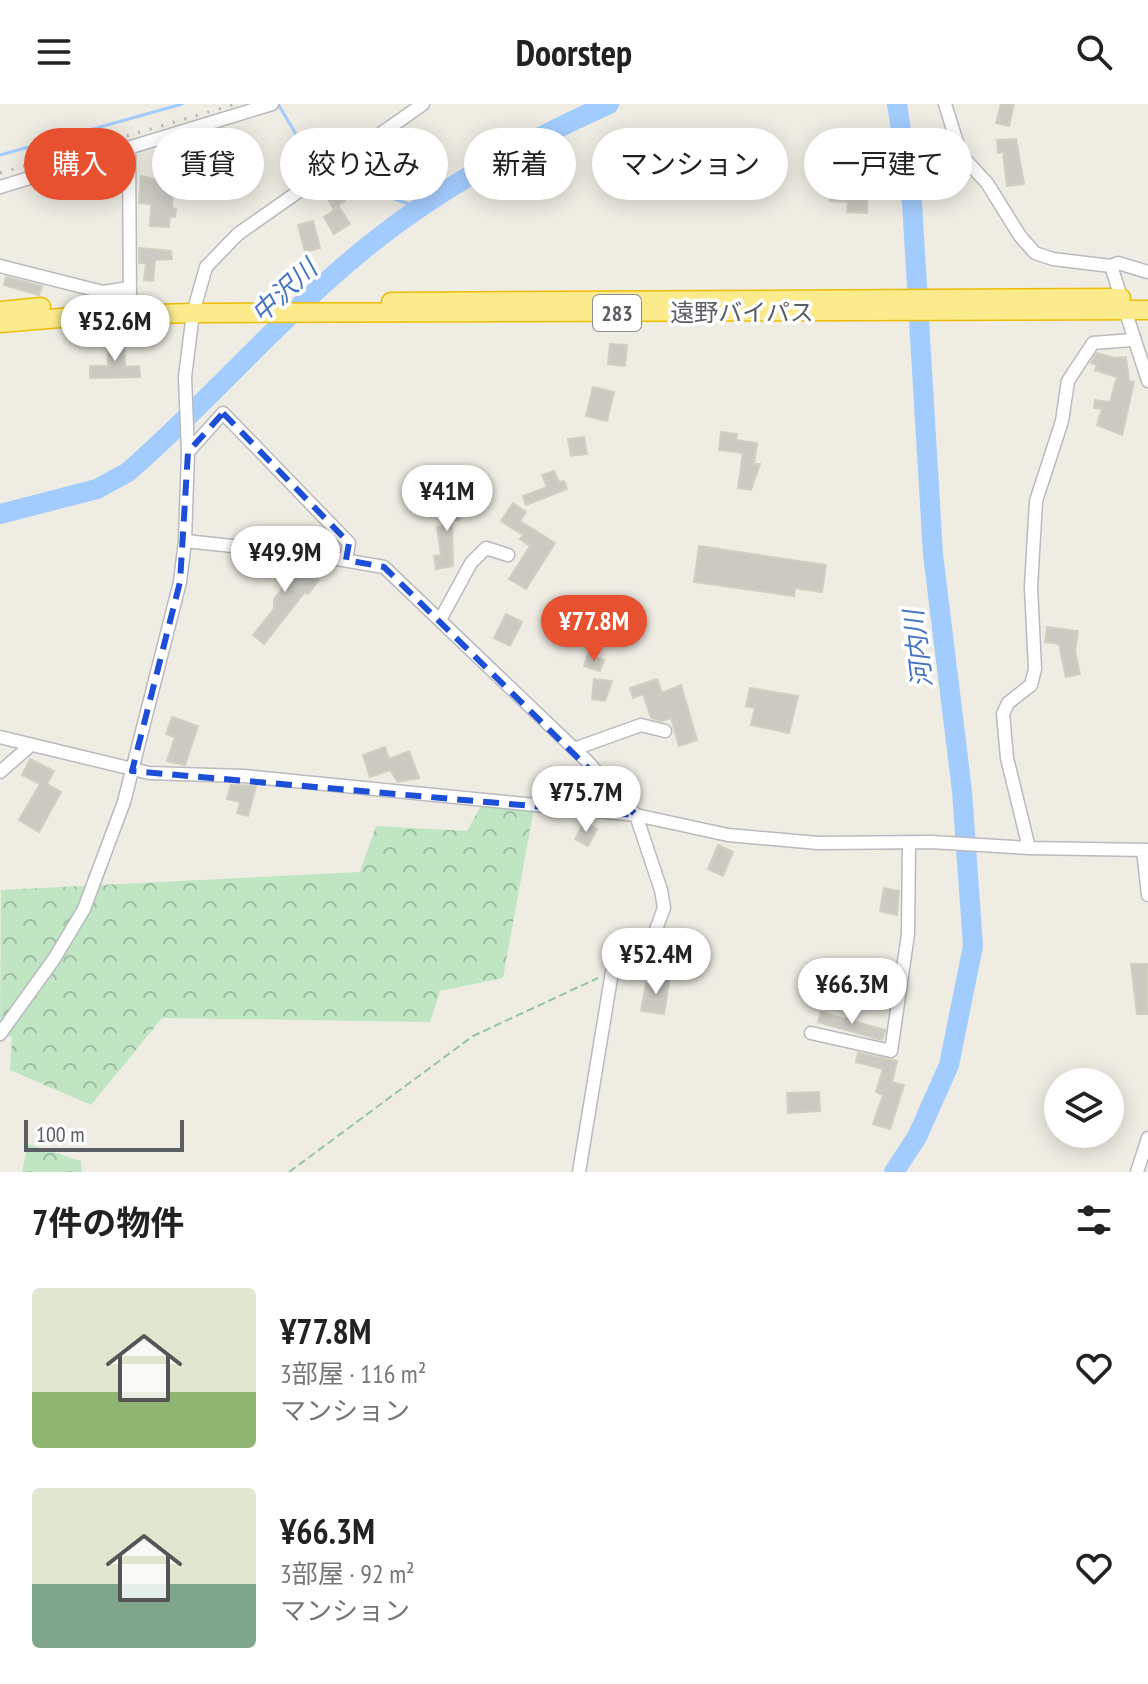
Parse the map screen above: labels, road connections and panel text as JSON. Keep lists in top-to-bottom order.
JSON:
{
  "streets": {
    "highway": ["283", "遠野バイパス"]
  },
  "crossings": [
    ["283", "遠野バイパス"]
  ],
  "water": ["中沢川", "河内川"],
  "scale_bar": "100 m",
  "page": {
    "header": "Doorstep",
    "chip": [
      "購入",
      "賃貸",
      "絞り込み",
      "新着",
      "マンション",
      "一戸建て"
    ],
    "price": [
      "¥52.6M",
      "¥41M",
      "¥49.9M",
      "¥77.8M",
      "¥75.7M",
      "¥52.4M",
      "¥66.3M"
    ],
    "scale": "100 m",
    "heading": "7件の物件",
    "list": [
      {
        "name": "¥77.8M",
        "note": "3部屋 · 116 m² · マンション"
      },
      {
        "name": "¥66.3M",
        "note": "3部屋 · 92 m² · マンション"
      }
    ]
  }
}
